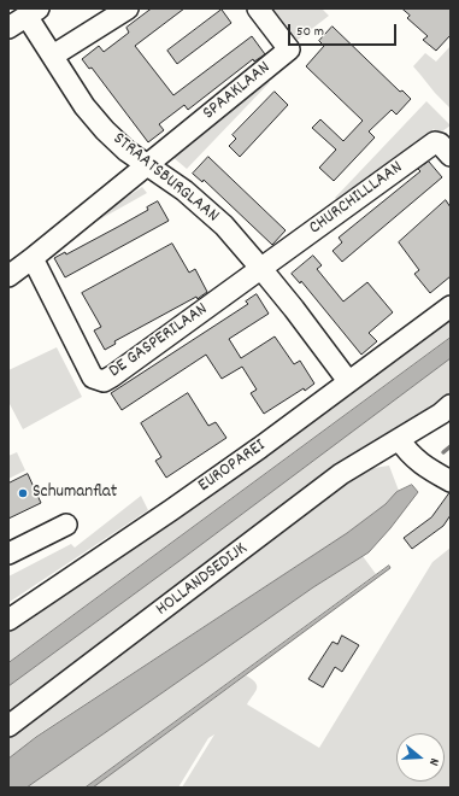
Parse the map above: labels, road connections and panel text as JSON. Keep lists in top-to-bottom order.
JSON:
{
  "streets": {
    "street": [
      "SPAAKLAAN",
      "STRAATSBURGLAAN",
      "CHURCHILLLAAN",
      "DE GASPERILAAN",
      "EUROPAREI",
      "HOLLANDSEDIJK"
    ]
  },
  "crossings": [
    ["SPAAKLAAN", "STRAATSBURGLAAN"],
    ["STRAATSBURGLAAN", "CHURCHILLLAAN"],
    ["STRAATSBURGLAAN", "DE GASPERILAAN"],
    ["STRAATSBURGLAAN", "EUROPAREI"],
    ["CHURCHILLLAAN", "DE GASPERILAAN"]
  ],
  "places": ["Schumanflat"],
  "scale_bar": "50 m",
  "north": "right"
}
